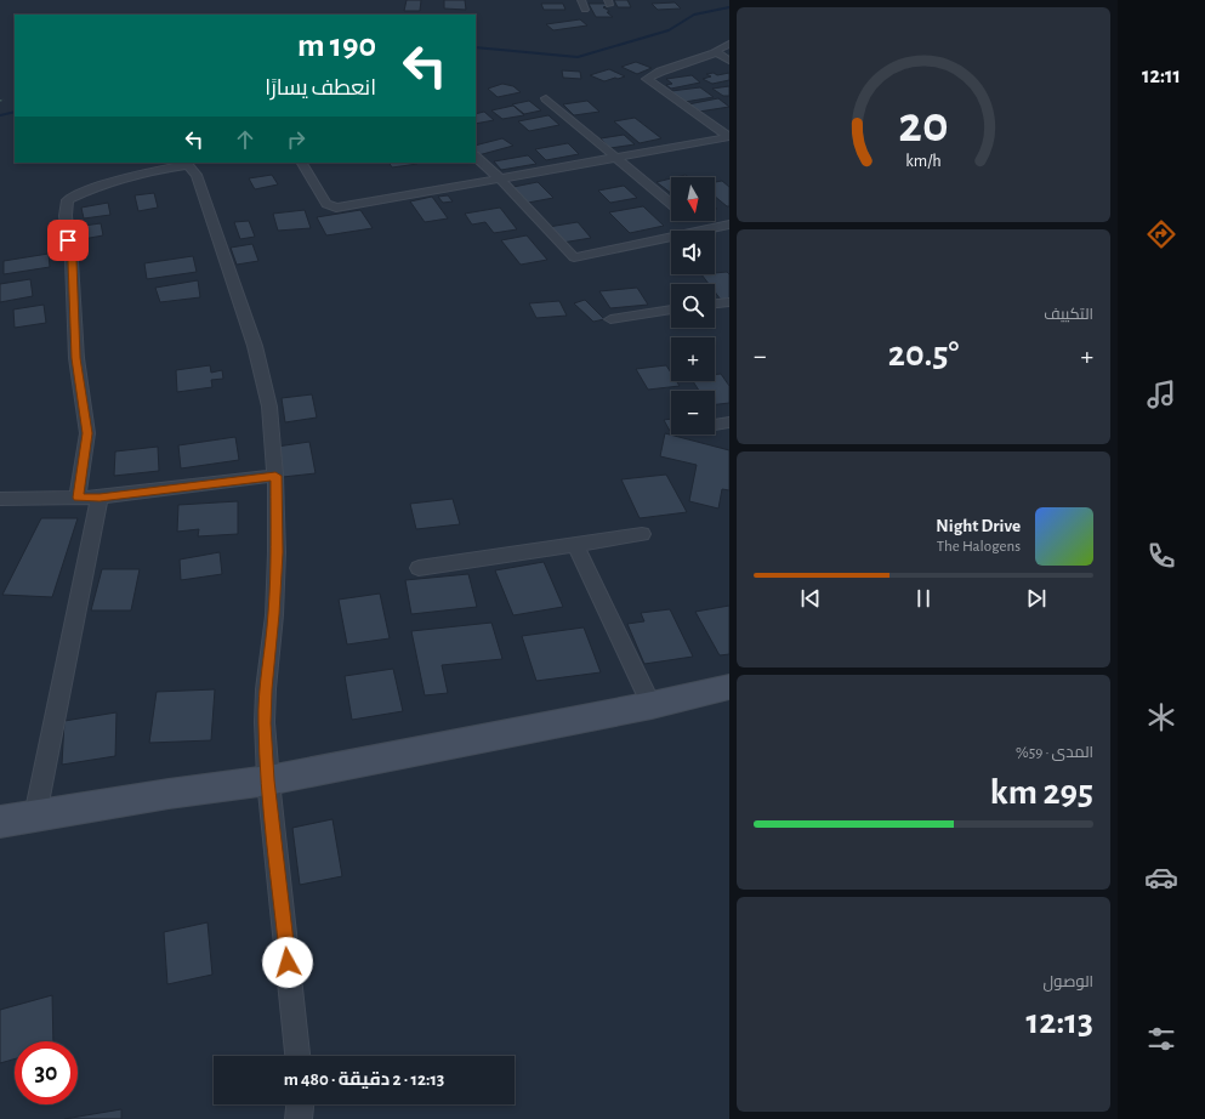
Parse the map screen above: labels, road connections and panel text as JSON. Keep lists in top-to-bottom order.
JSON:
{
  "north": "bottom",
  "page": {
    "tabs": "12:11",
    "turn": ["190 m", "انعطف يسارًا"],
    "map_buttons": ["+", "−"],
    "tile": [
      "التكييف",
      ["المدى · 59%", "295 km"],
      ["الوصول", "12:13"]
    ],
    "heat": ["−", "20.5°", "+"],
    "song": ["Night Drive", "The Halogens"],
    "limit": "30",
    "trip": "12:13 · 2 دقيقة · 480 m",
    "gauge": ["20", "km/h"]
  }
}
